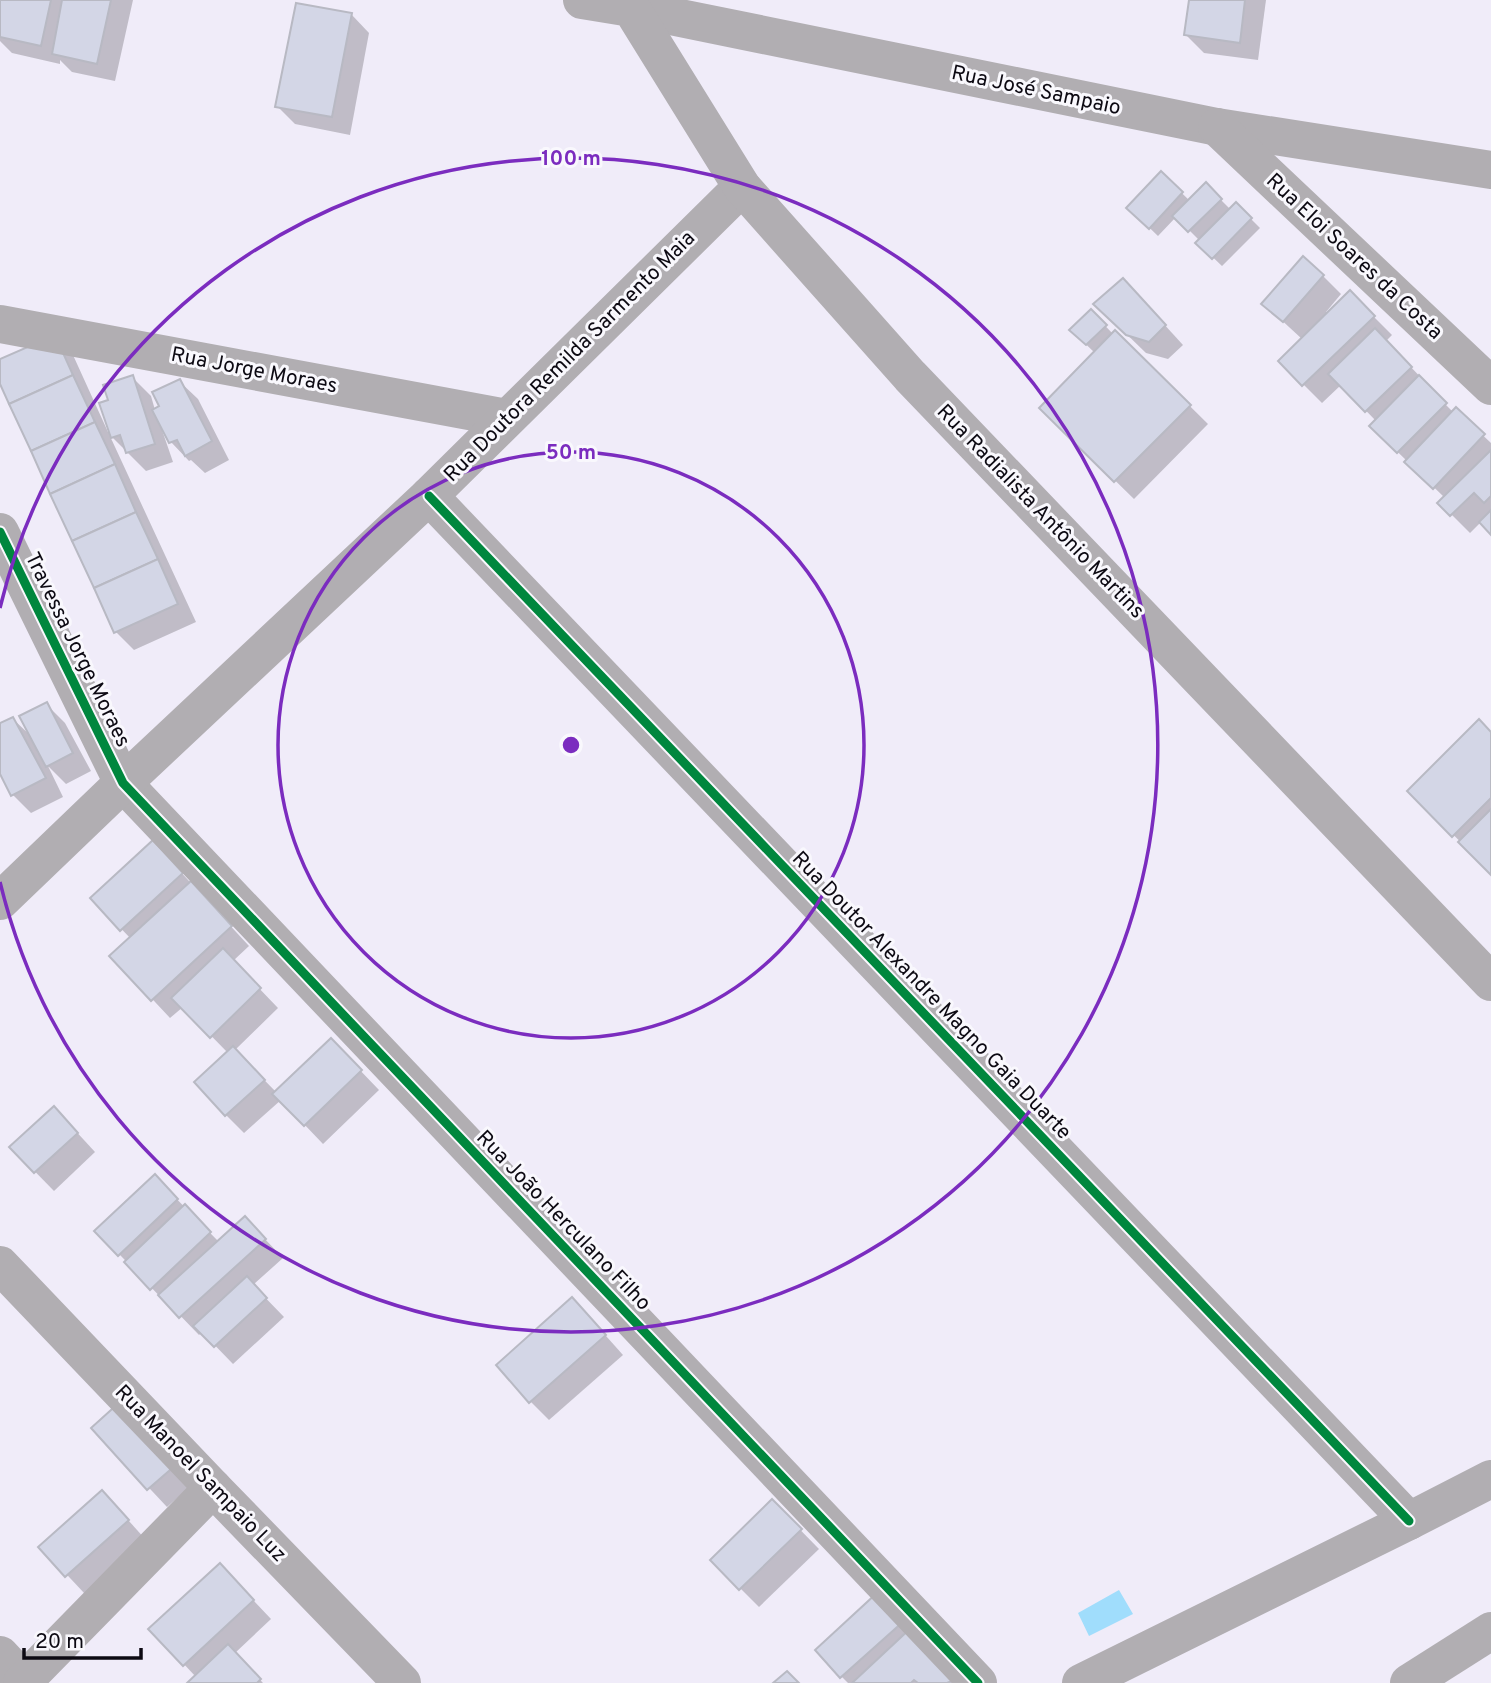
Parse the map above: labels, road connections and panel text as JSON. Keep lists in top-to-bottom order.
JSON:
{
  "streets": {
    "street": [
      "Rua José Sampaio",
      "Rua Eloi Soares da Costa",
      "Rua Doutora Remilda Sarmento Maia",
      "Rua Jorge Moraes",
      "Rua Radialista Antônio Martins",
      "Travessa Jorge Moraes",
      "Rua Doutor Alexandre Magno Gaia Duarte",
      "Rua João Herculano Filho",
      "Rua Manoel Sampaio Luz"
    ]
  },
  "crossings": [
    ["Rua José Sampaio", "Rua Eloi Soares da Costa"],
    ["Rua José Sampaio", "Rua Radialista Antônio Martins"],
    ["Rua Doutora Remilda Sarmento Maia", "Rua Jorge Moraes"],
    ["Rua Doutora Remilda Sarmento Maia", "Rua Radialista Antônio Martins"],
    ["Rua Doutora Remilda Sarmento Maia", "Travessa Jorge Moraes"],
    ["Rua Doutora Remilda Sarmento Maia", "Rua Doutor Alexandre Magno Gaia Duarte"],
    ["Rua Doutora Remilda Sarmento Maia", "Rua João Herculano Filho"],
    ["Travessa Jorge Moraes", "Rua João Herculano Filho"]
  ],
  "scale_bar": "20 m",
  "rings": ["100 m", "50 m"]
}
